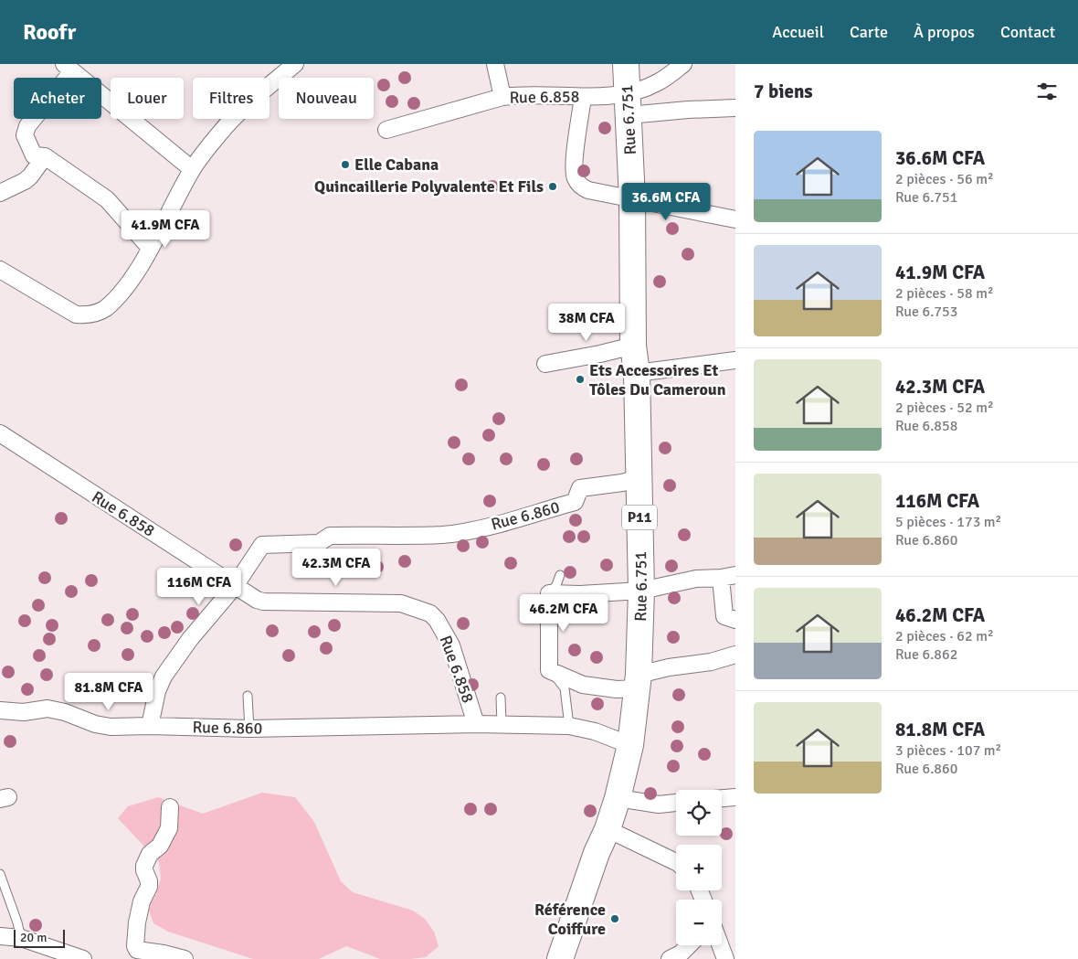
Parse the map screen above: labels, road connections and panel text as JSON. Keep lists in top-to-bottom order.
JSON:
{
  "streets": {
    "main road": ["Rue 6.751", "P11"],
    "street": ["Rue 6.858", "Rue 6.860"]
  },
  "crossings": [
    ["Rue 6.858", "Rue 6.751"],
    ["Rue 6.858", "Rue 6.860"],
    ["Rue 6.751", "Rue 6.860"]
  ],
  "places": [
    "Elle Cabana",
    "Quincaillerie Polyvalente Et Fils",
    "Ets Accessoires Et Tôles Du Cameroun",
    "Référence Coiffure"
  ],
  "scale_bar": "20 m",
  "page": {
    "header": "Roofr",
    "nav": [
      "Accueil",
      "Carte",
      "À propos",
      "Contact"
    ],
    "heading": "7 biens",
    "chip": [
      "Acheter",
      "Louer",
      "Filtres",
      "Nouveau"
    ],
    "list": [
      {
        "name": "36.6M CFA",
        "note": "2 pièces · 56 m² · Rue 6.751"
      },
      {
        "name": "41.9M CFA",
        "note": "2 pièces · 58 m² · Rue 6.753"
      },
      {
        "name": "42.3M CFA",
        "note": "2 pièces · 52 m² · Rue 6.858"
      },
      {
        "name": "116M CFA",
        "note": "5 pièces · 173 m² · Rue 6.860"
      },
      {
        "name": "46.2M CFA",
        "note": "2 pièces · 62 m² · Rue 6.862"
      },
      {
        "name": "81.8M CFA",
        "note": "3 pièces · 107 m² · Rue 6.860"
      }
    ],
    "price": [
      "36.6M CFA",
      "41.9M CFA",
      "38M CFA",
      "42.3M CFA",
      "116M CFA",
      "46.2M CFA",
      "81.8M CFA"
    ],
    "map_buttons": ["+", "−"],
    "scale": "20 m"
  }
}
